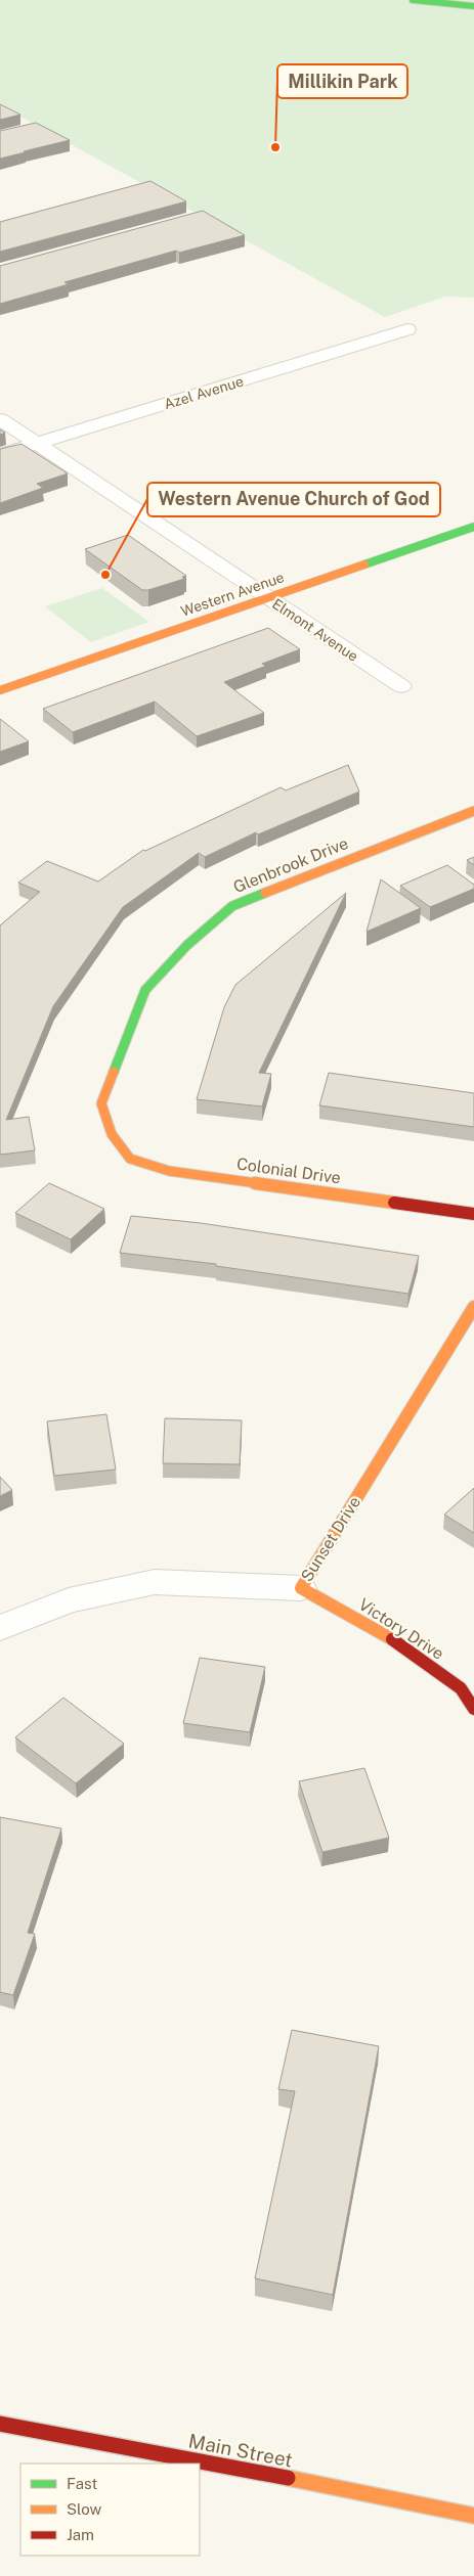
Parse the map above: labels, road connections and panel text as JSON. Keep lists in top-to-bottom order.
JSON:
{
  "streets": {
    "street": [
      "Azel Avenue",
      "Western Avenue",
      "Elmont Avenue",
      "Glenbrook Drive",
      "Colonial Drive",
      "Sunset Drive",
      "Victory Drive",
      "Main Street"
    ]
  },
  "crossings": [
    ["Azel Avenue", "Elmont Avenue"],
    ["Western Avenue", "Elmont Avenue"],
    ["Glenbrook Drive", "Colonial Drive"],
    ["Sunset Drive", "Victory Drive"]
  ],
  "places": ["Millikin Park", "Western Avenue Church of God"],
  "legend": ["Fast", "Slow", "Jam"]
}
